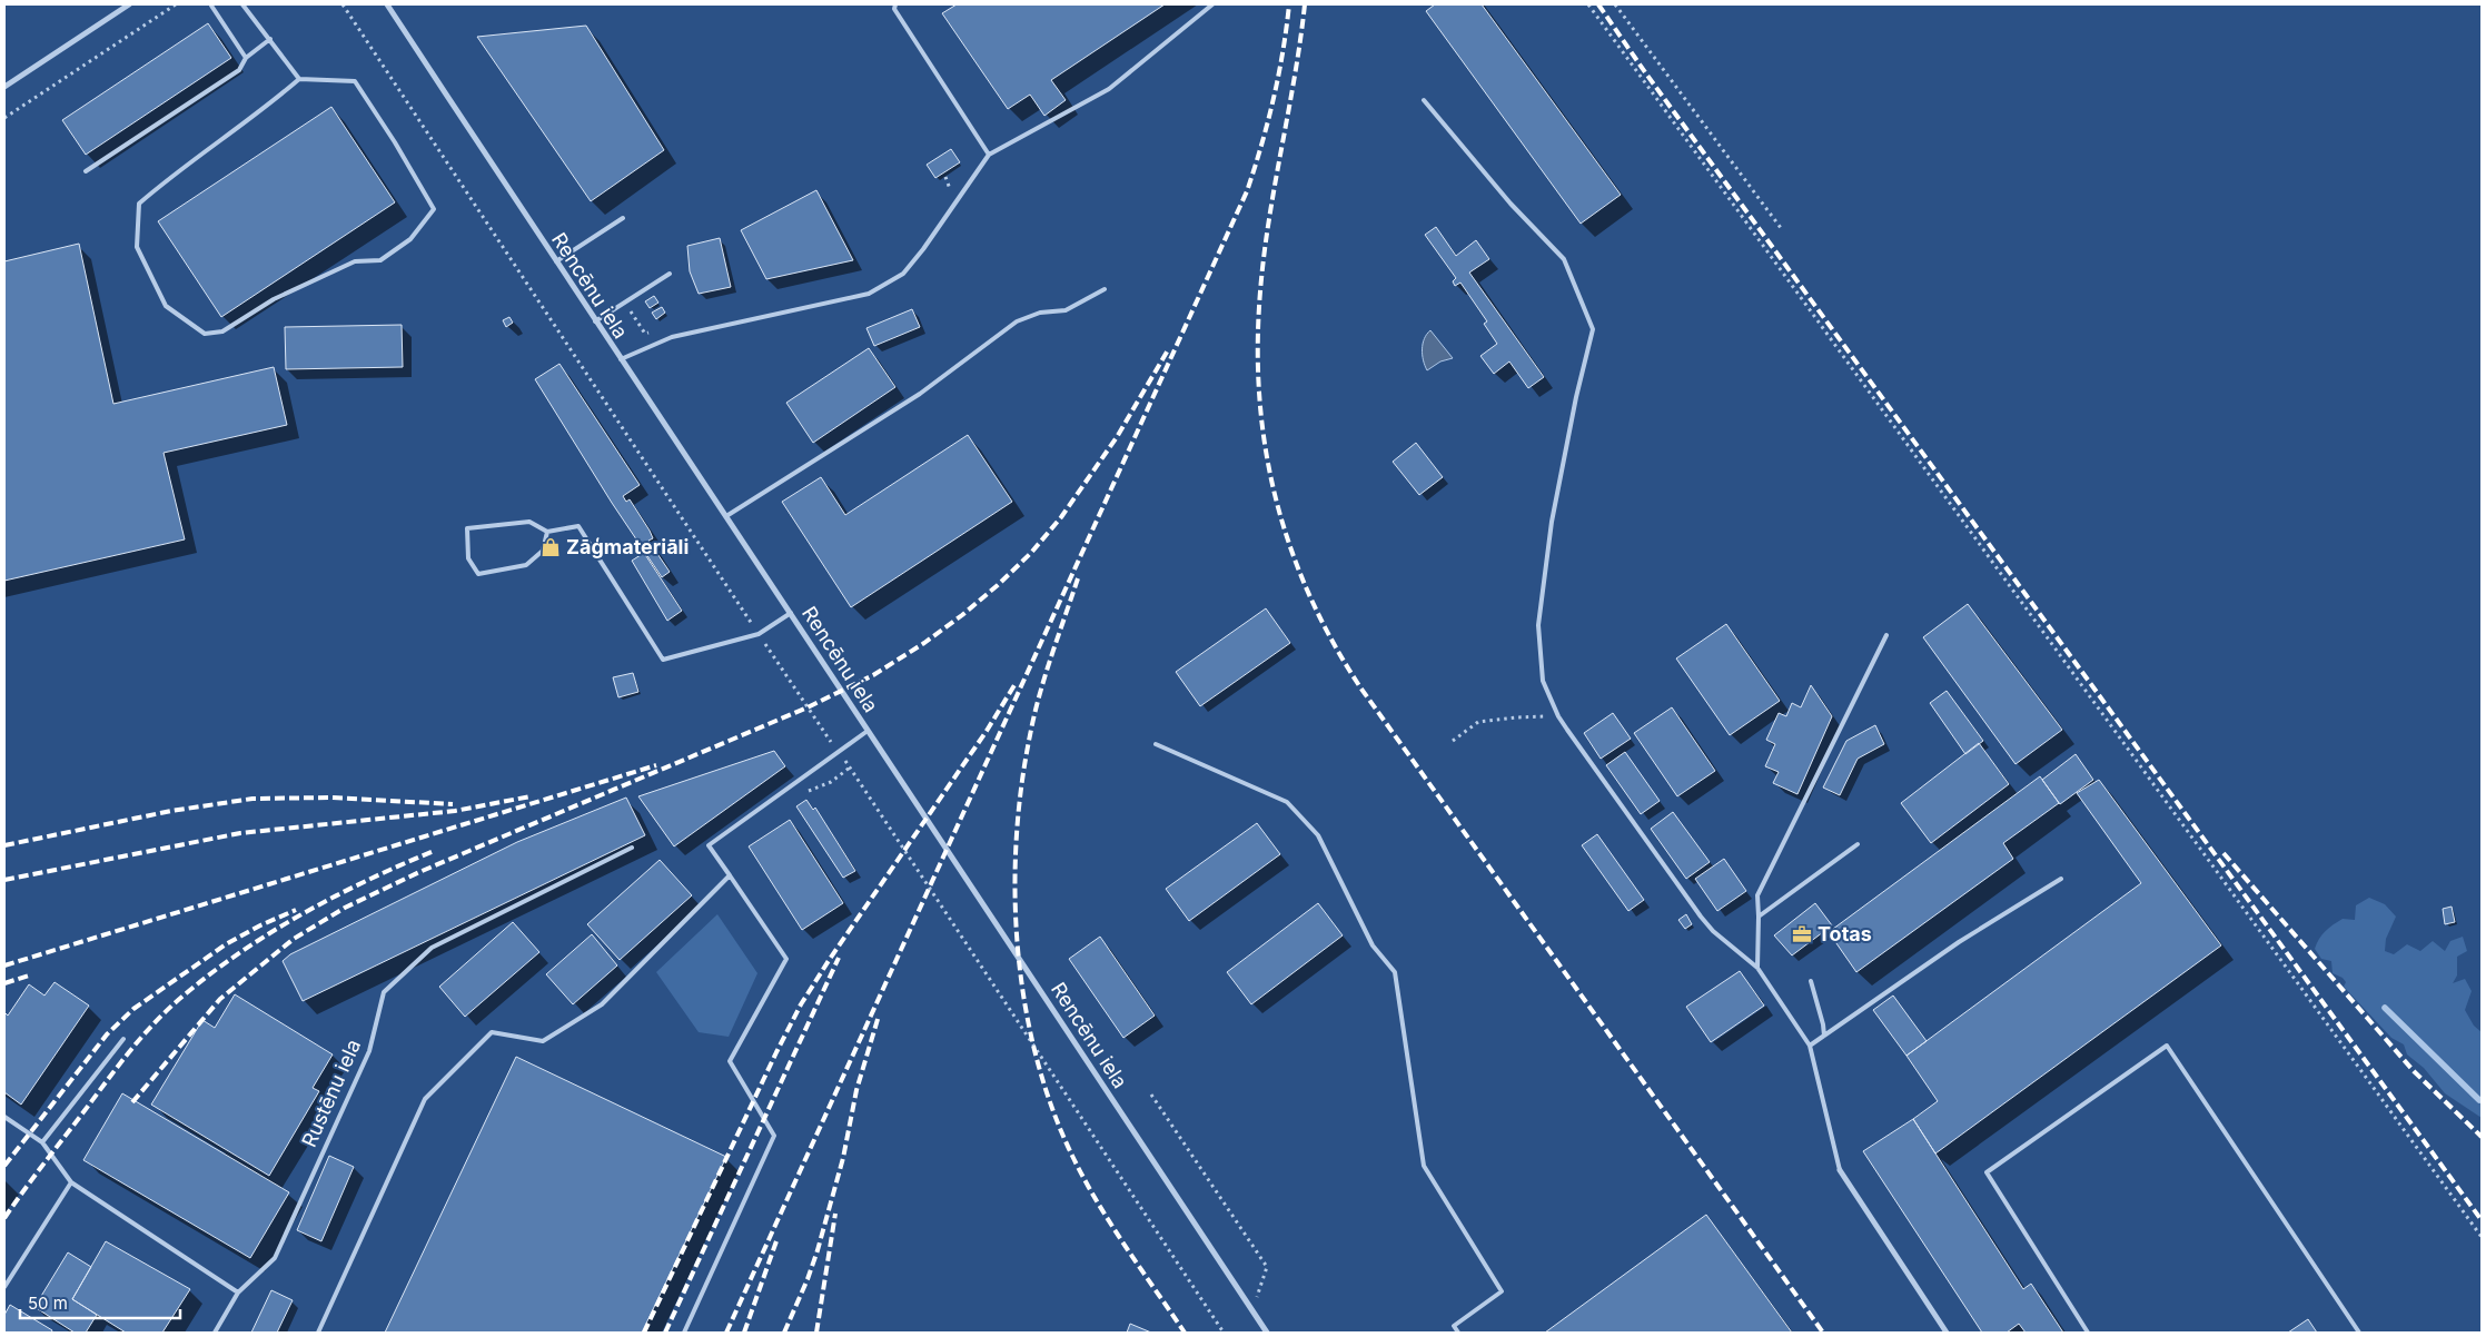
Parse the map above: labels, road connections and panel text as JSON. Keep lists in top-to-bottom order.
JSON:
{
  "streets": {
    "street": ["Rencēnu iela"],
    "lane": ["Rustēnu iela"]
  },
  "places": {
    "shop": ["Zāģmateriāli"],
    "office": ["Totas"]
  },
  "scale_bar": "50 m"
}
